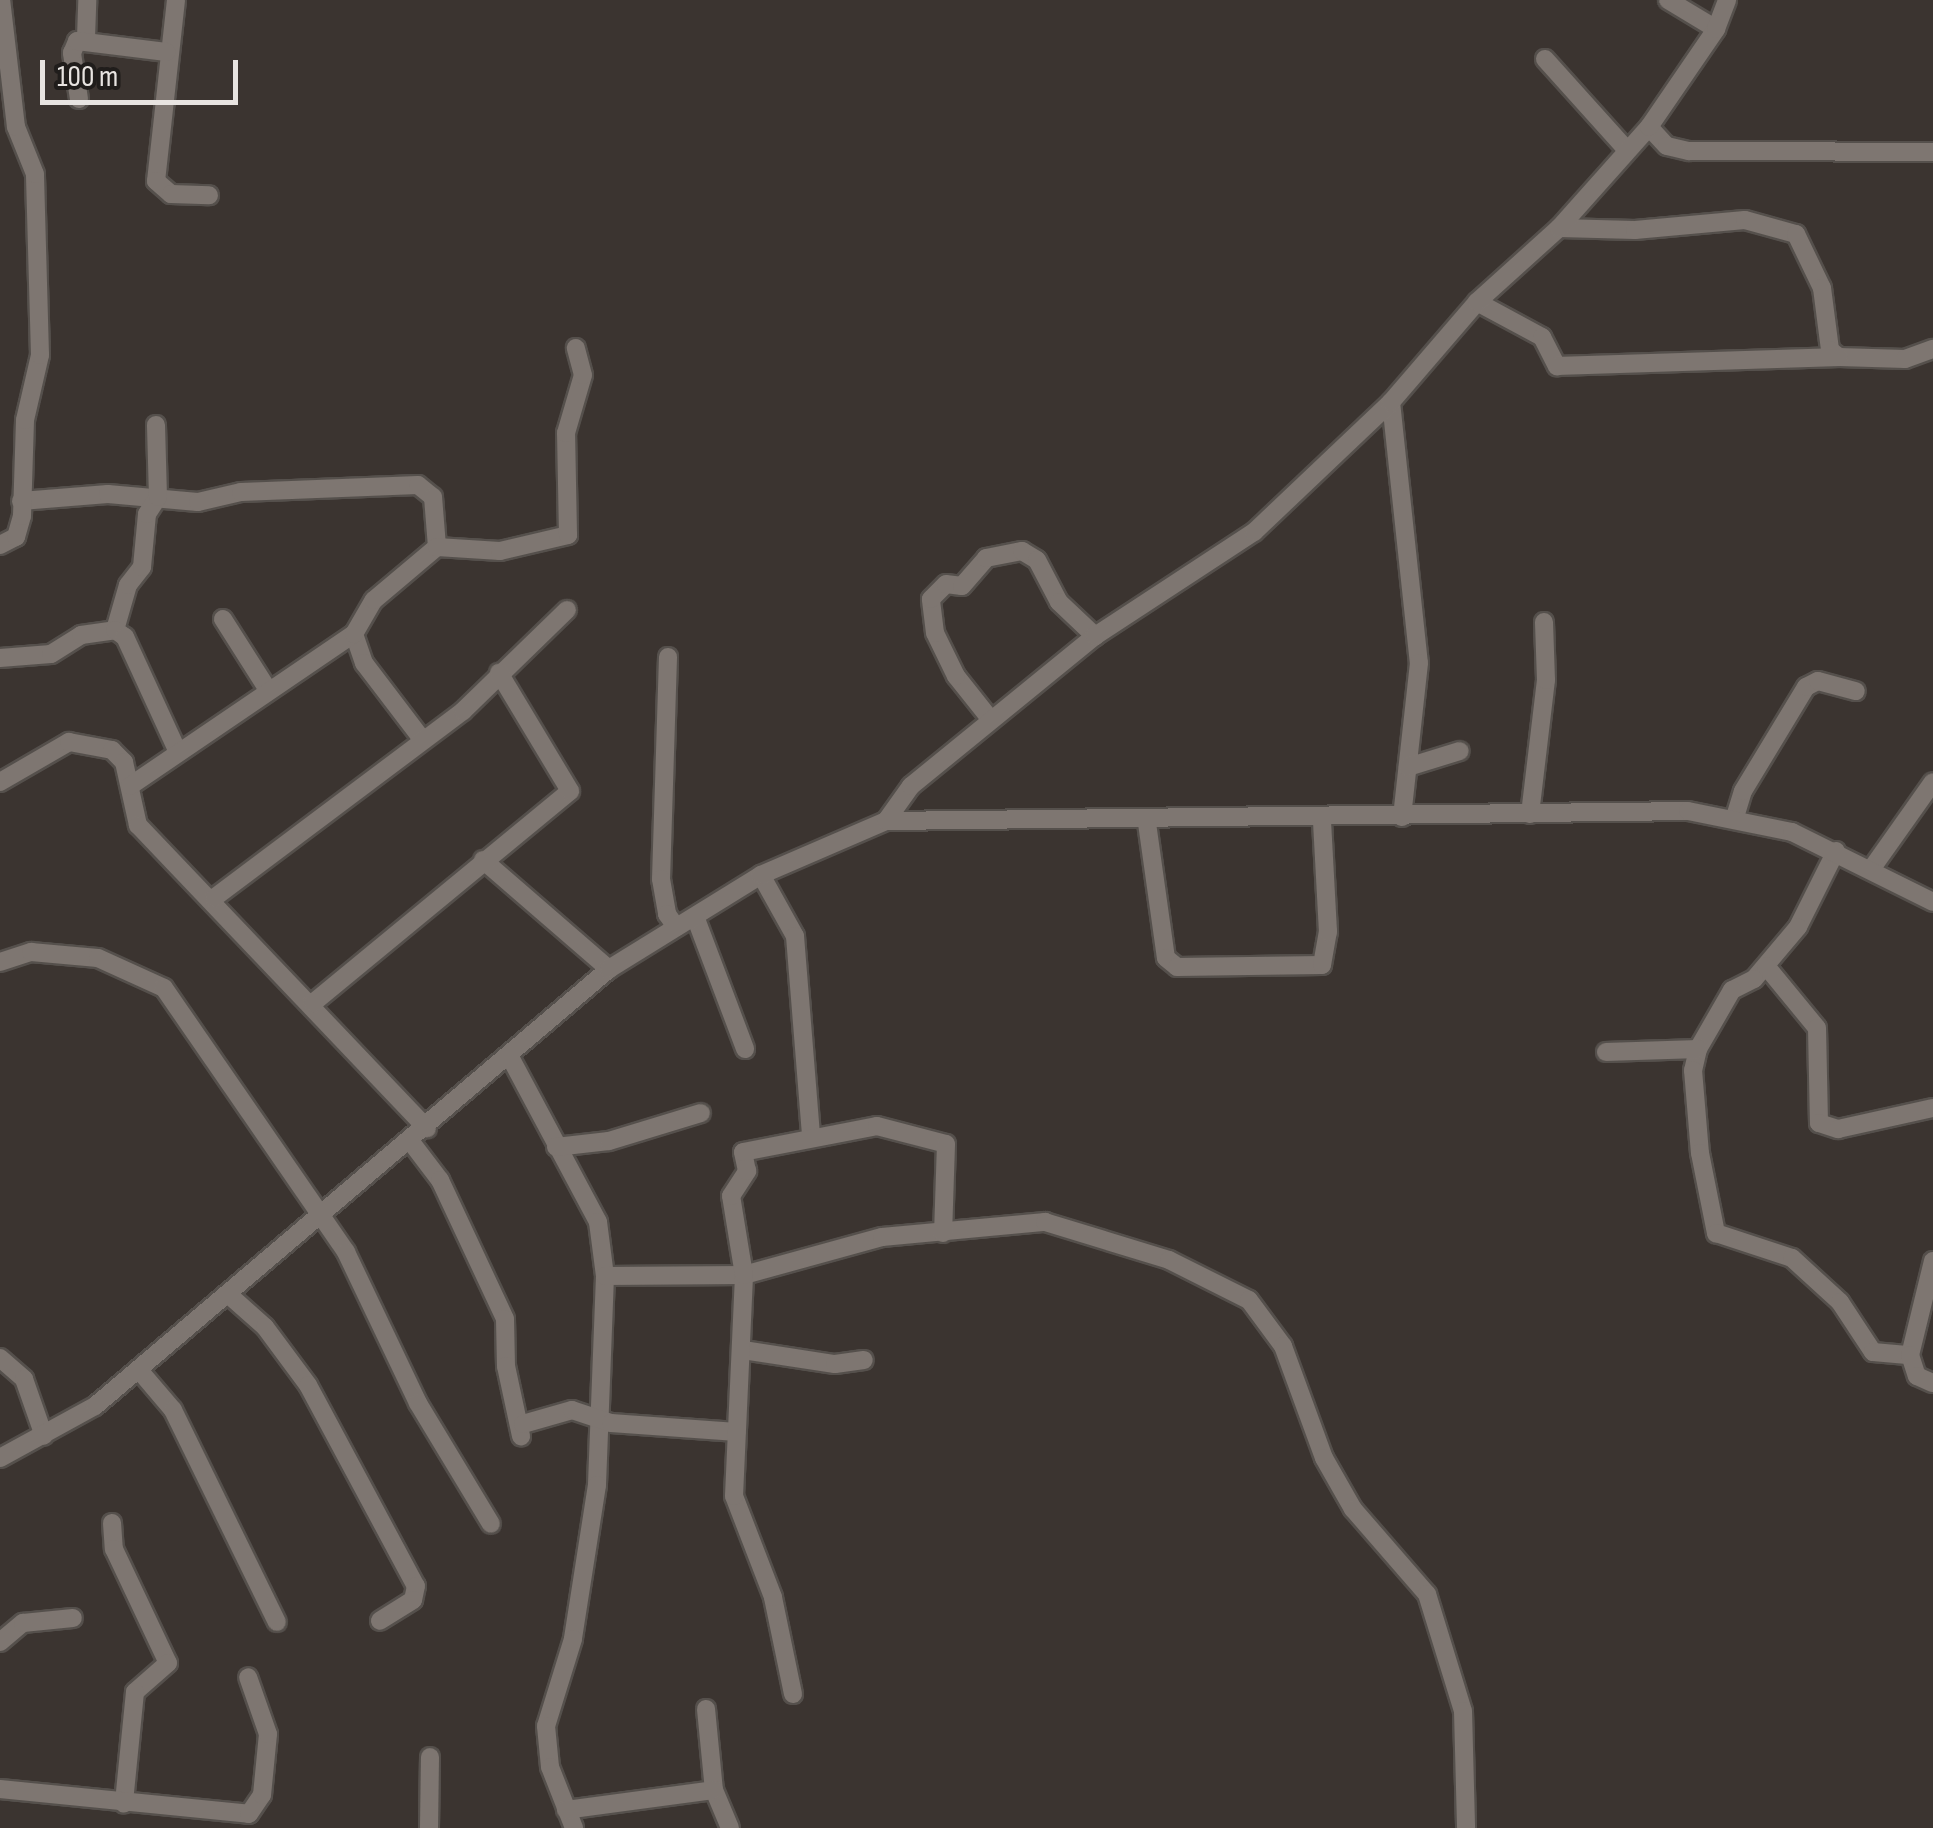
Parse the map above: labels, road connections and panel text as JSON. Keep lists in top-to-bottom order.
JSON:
{
  "scale_bar": "100 m"
}
